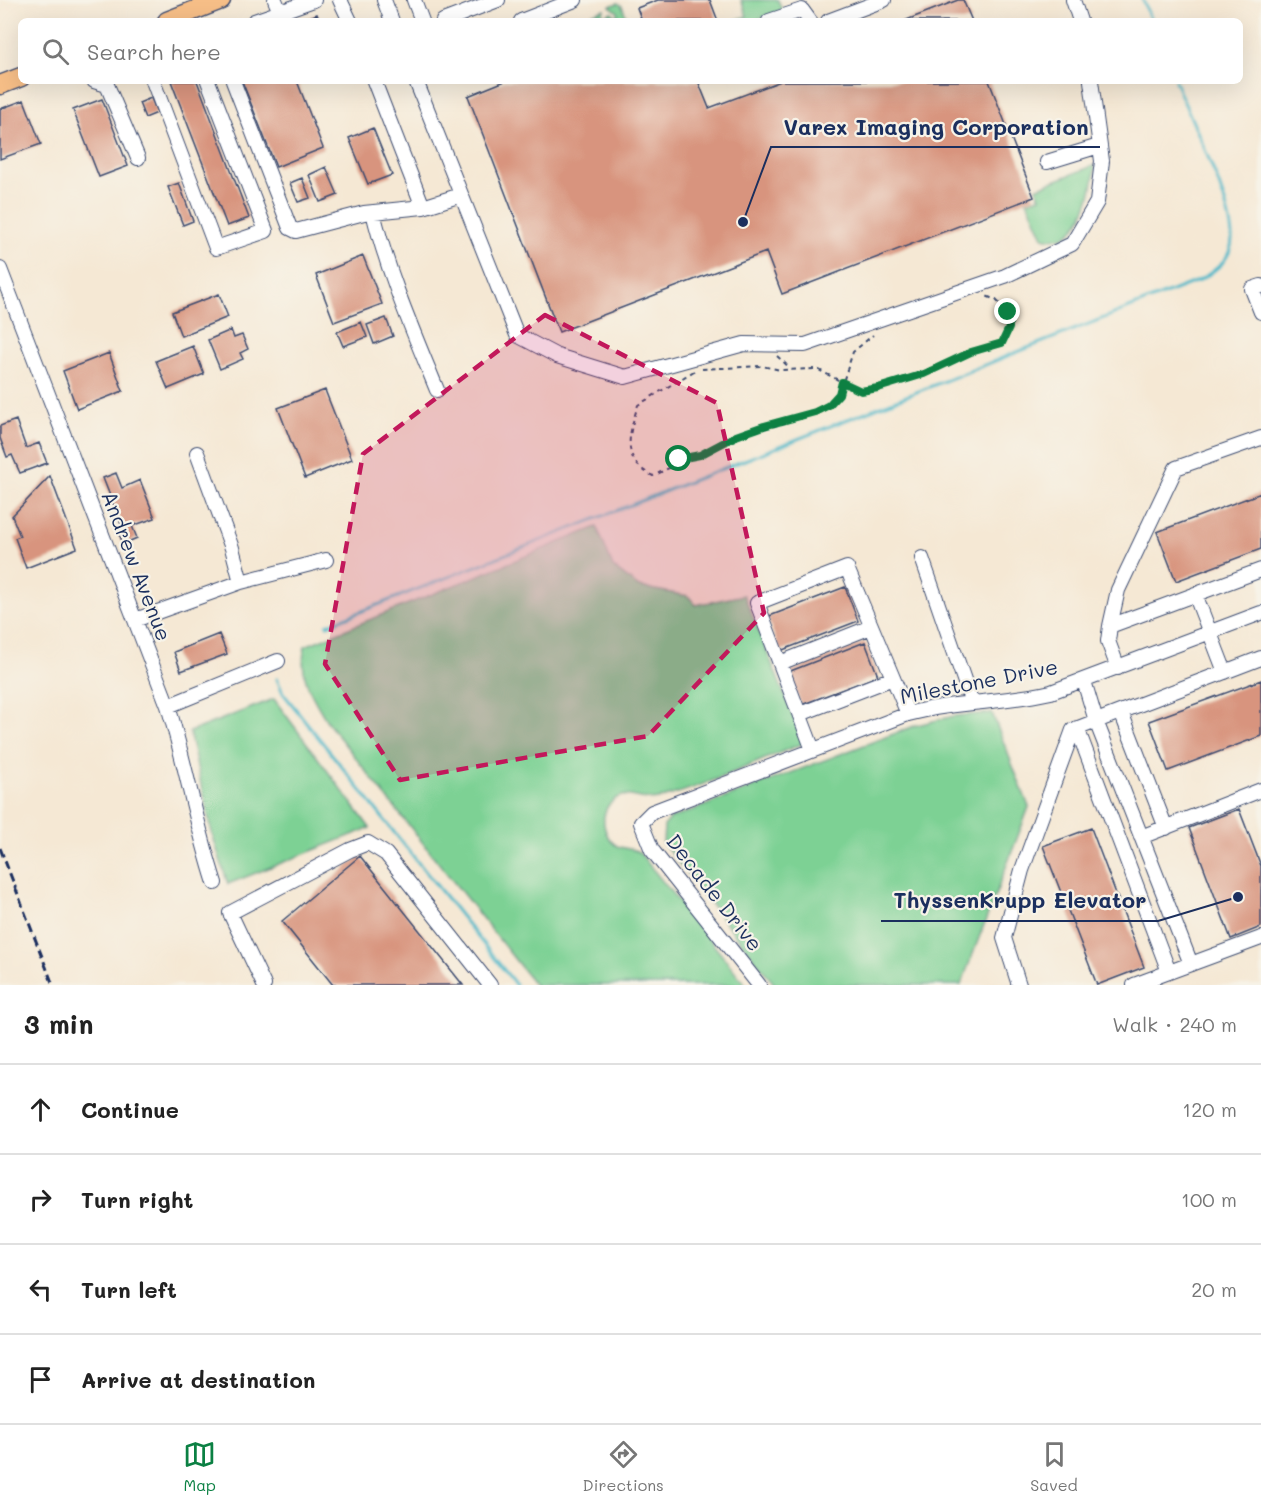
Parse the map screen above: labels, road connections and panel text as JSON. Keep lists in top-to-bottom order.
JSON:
{
  "streets": {
    "street": ["Andrew Avenue", "Milestone Drive", "Decade Drive"]
  },
  "crossings": [
    ["Milestone Drive", "Decade Drive"]
  ],
  "places": ["Varex Imaging Corporation", "ThyssenKrupp Elevator"],
  "page": {
    "search": "Search here",
    "heading": ["3 min", "Walk · 240 m"],
    "list": [
      ["Continue", "120 m"],
      ["Turn right", "100 m"],
      ["Turn left", "20 m"],
      "Arrive at destination"
    ],
    "nav": ["Map", "Directions", "Saved"]
  }
}
